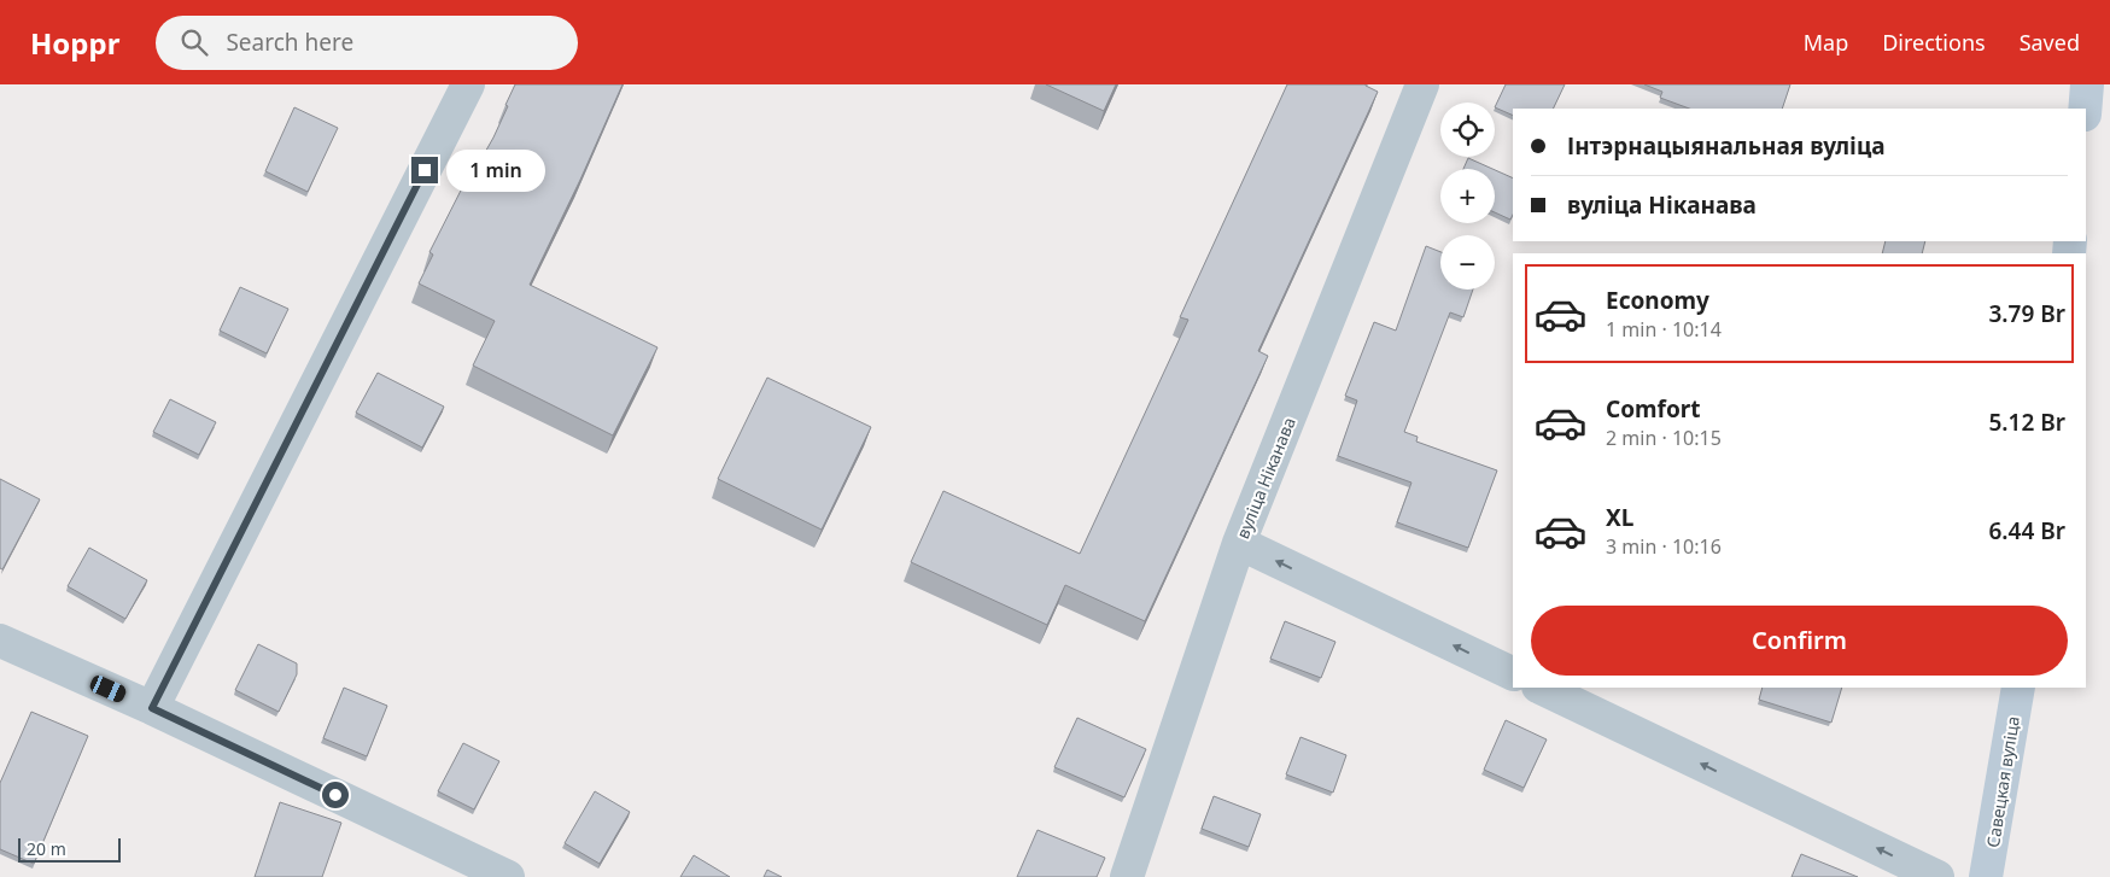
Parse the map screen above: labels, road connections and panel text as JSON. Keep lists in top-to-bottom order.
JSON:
{
  "streets": {
    "main road": ["Савецкая вуліца"],
    "street": ["вуліца Ніканава"]
  },
  "scale_bar": "20 m",
  "page": {
    "header": "Hoppr",
    "search": "Search here",
    "nav": ["Map", "Directions", "Saved"],
    "map_buttons": ["+", "−"],
    "banner": ["Інтэрнацыянальная вуліца", "вуліца Ніканава"],
    "bubble": "1 min",
    "list": [
      {
        "name": "Economy",
        "note": "1 min · 10:14",
        "value": "3.79 Br"
      },
      {
        "name": "Comfort",
        "note": "2 min · 10:15",
        "value": "5.12 Br"
      },
      {
        "name": "XL",
        "note": "3 min · 10:16",
        "value": "6.44 Br"
      }
    ],
    "buttons": "Confirm",
    "scale": "20 m"
  }
}
